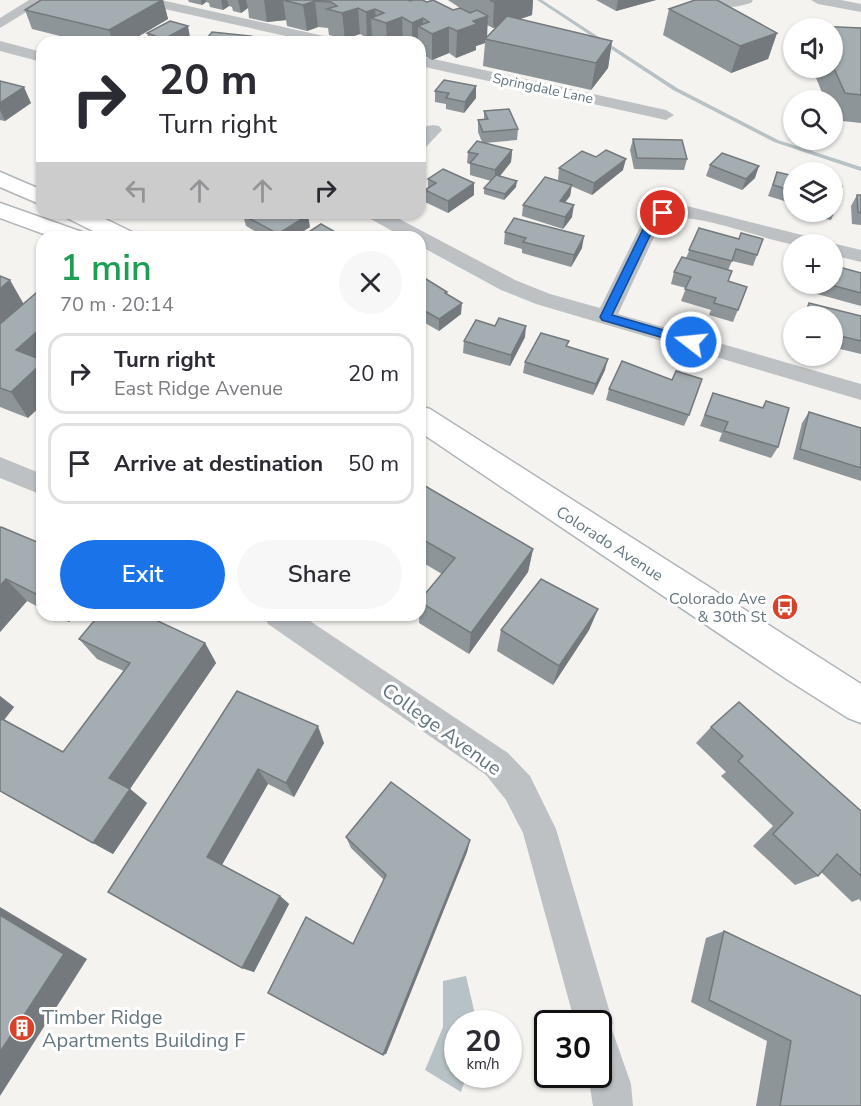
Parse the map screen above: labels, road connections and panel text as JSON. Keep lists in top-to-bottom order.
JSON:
{
  "streets": {
    "main road": ["Colorado Avenue"],
    "street": ["Springdale Lane", "College Avenue"]
  },
  "places": {
    "bus stop": ["Colorado Ave & 30th St"],
    "building": ["Timber Ridge Apartments Building F"]
  },
  "page": {
    "map_buttons": ["+", "−"],
    "turn": ["20 m", "Turn right"],
    "heading": ["1 min", "70 m · 20:14"],
    "list": [
      {
        "name": "Turn right",
        "note": "East Ridge Avenue",
        "value": "20 m"
      },
      {
        "name": "Arrive at destination",
        "value": "50 m"
      }
    ],
    "buttons": ["Exit", "Share"],
    "speed": "20 km/h",
    "limit": "30"
  }
}
